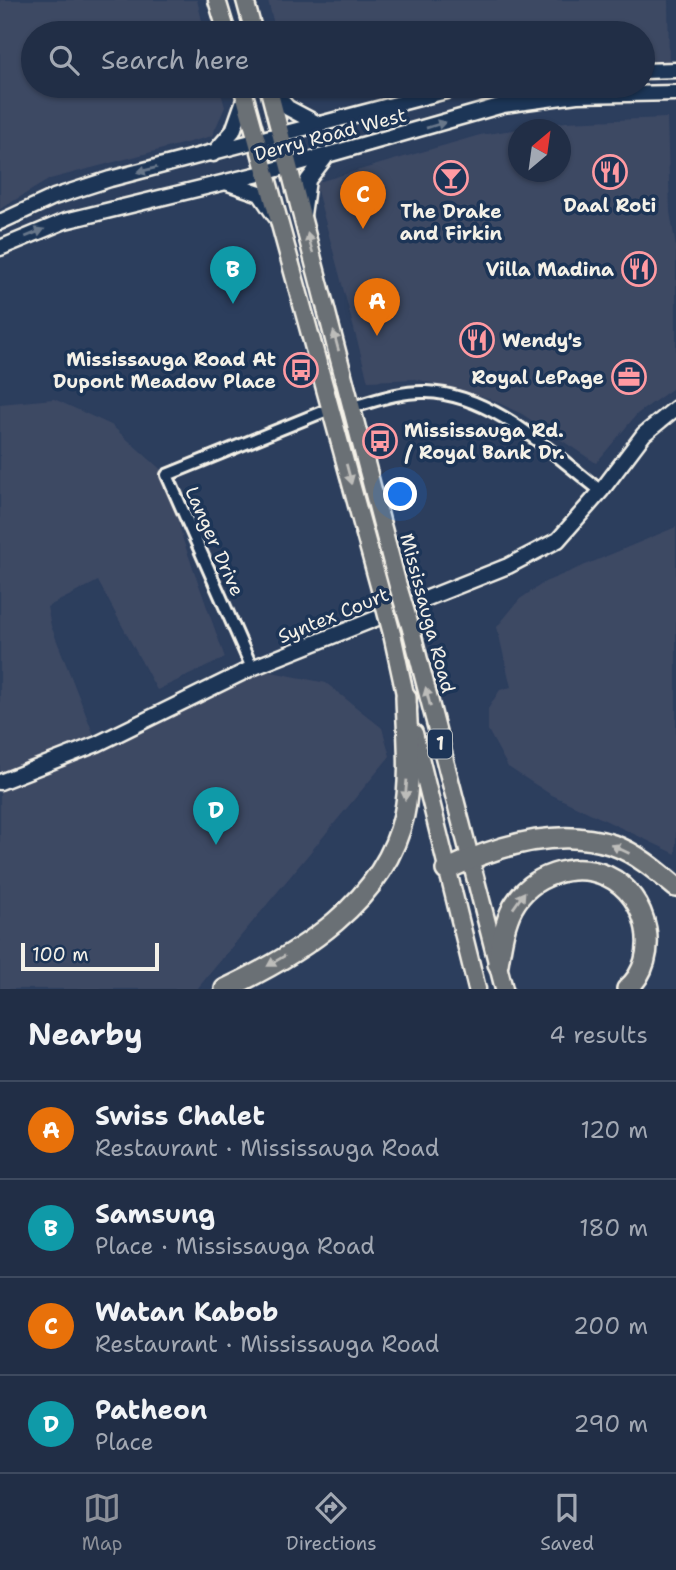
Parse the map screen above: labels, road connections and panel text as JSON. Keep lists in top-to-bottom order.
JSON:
{
  "streets": {
    "main road": [
      "Derry Road West",
      "Mississauga Road",
      "Syntex Court",
      "1"
    ],
    "street": ["Langer Drive"]
  },
  "crossings": [
    ["Derry Road West", "Mississauga Road"],
    ["Derry Road West", "1"],
    ["Langer Drive", "Syntex Court"],
    ["Langer Drive", "1"]
  ],
  "places": {
    "restaurant": ["Daal Roti", "Villa Madina", "Wendy's"],
    "bar": ["The Drake and Firkin"],
    "bus stop": ["Mississauga Road At Dupont Meadow Place", "Mississauga Rd. / Royal Bank Dr."],
    "office": ["Royal LePage"]
  },
  "scale_bar": "100 m",
  "north": "top right",
  "page": {
    "search": "Search here",
    "pins": [
      "C",
      "B",
      "A",
      "D"
    ],
    "scale": "100 m",
    "heading": ["Nearby", "4 results"],
    "list": [
      {
        "mark": "A",
        "name": "Swiss Chalet",
        "note": "Restaurant · Mississauga Road",
        "value": "120 m"
      },
      {
        "mark": "B",
        "name": "Samsung",
        "note": "Place · Mississauga Road",
        "value": "180 m"
      },
      {
        "mark": "C",
        "name": "Watan Kabob",
        "note": "Restaurant · Mississauga Road",
        "value": "200 m"
      },
      {
        "mark": "D",
        "name": "Patheon",
        "note": "Place",
        "value": "290 m"
      }
    ],
    "nav": ["Map", "Directions", "Saved"]
  }
}
